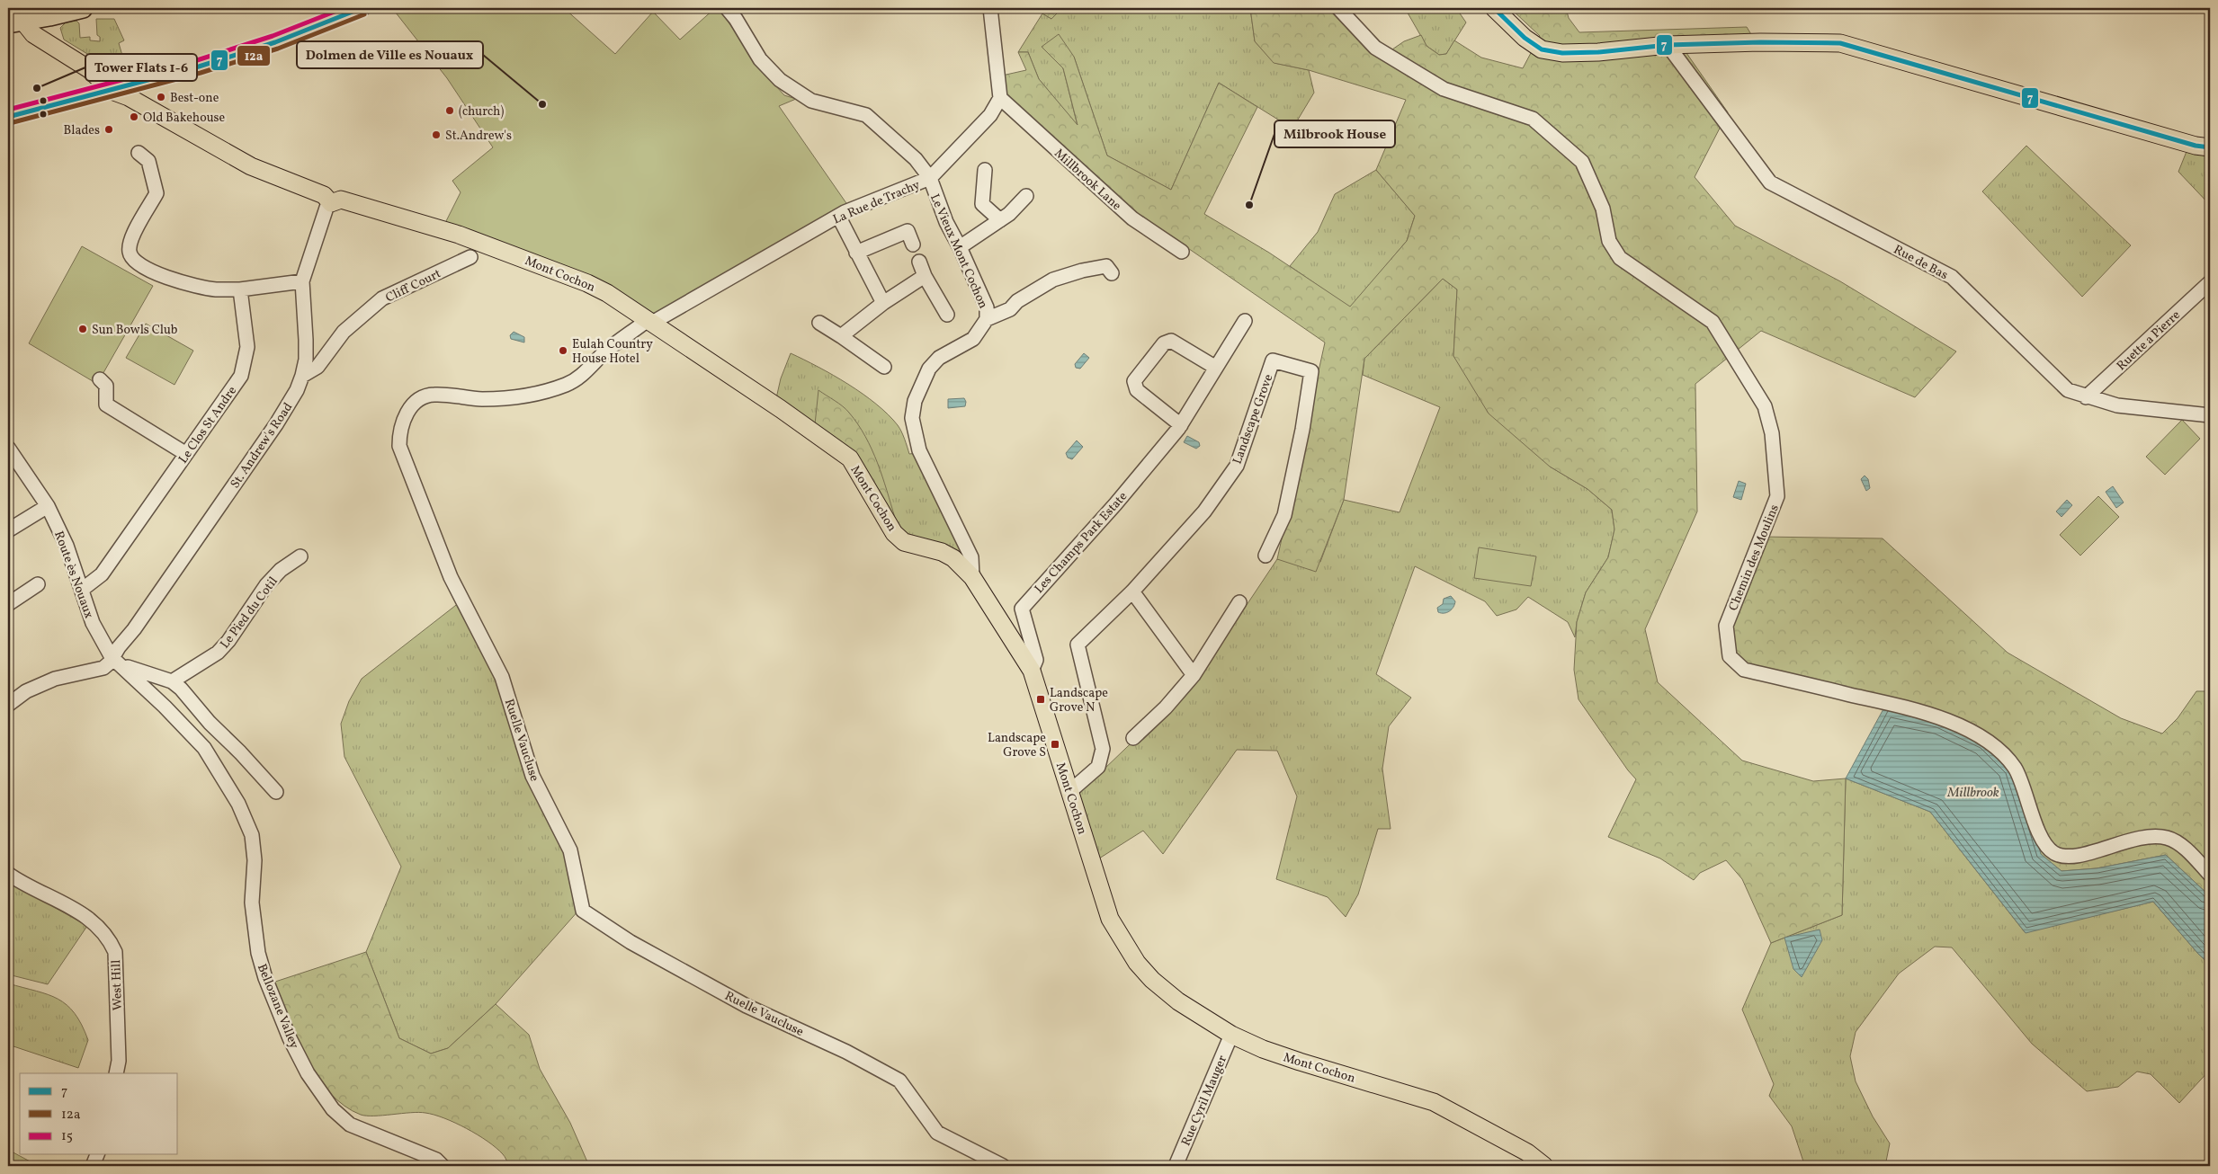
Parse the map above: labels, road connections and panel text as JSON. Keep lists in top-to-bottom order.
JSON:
{
  "streets": {
    "main road": ["Mont Cochon"],
    "street": [
      "Millbrook Lane",
      "La Rue de Trachy",
      "Le Vieux Mont Cochon",
      "Rue de Bas",
      "Cliff Court",
      "Ruette a Pierre",
      "Landscape Grove",
      "Le Clos St Andre",
      "St. Andrew's Road",
      "Les Champs Park Estate",
      "Chemin des Moulins",
      "Route ès Nouaux",
      "Le Pied du Cotil",
      "Ruelle Vaucluse",
      "West Hill",
      "Bellozane Valley",
      "Rue Cyril Mauger"
    ]
  },
  "crossings": [
    ["Millbrook Lane", "La Rue de Trachy"],
    ["La Rue de Trachy", "Le Vieux Mont Cochon"],
    ["La Rue de Trachy", "Mont Cochon"],
    ["La Rue de Trachy", "Ruelle Vaucluse"],
    ["Le Vieux Mont Cochon", "Mont Cochon"],
    ["Rue de Bas", "Ruette a Pierre"],
    ["Mont Cochon", "Landscape Grove"],
    ["Mont Cochon", "St. Andrew's Road"],
    ["Mont Cochon", "Les Champs Park Estate"],
    ["Mont Cochon", "Ruelle Vaucluse"],
    ["Mont Cochon", "Rue Cyril Mauger"],
    ["Cliff Court", "St. Andrew's Road"],
    ["Le Clos St Andre", "Route ès Nouaux"],
    ["St. Andrew's Road", "Route ès Nouaux"],
    ["St. Andrew's Road", "Bellozane Valley"],
    ["Route ès Nouaux", "Bellozane Valley"]
  ],
  "water": ["Millbrook"],
  "places": {
    "other": [
      "Tower Flats 1-6",
      "Best-one",
      "Dolmen de Ville es Nouaux",
      "(church)",
      "Old Bakehouse",
      "Blades",
      "St.Andrew's",
      "Milbrook House",
      "Sun Bowls Club",
      "Eulah Country House Hotel"
    ],
    "transit": ["Landscape Grove N", "Landscape Grove S"]
  },
  "lines": ["transit line 7", "transit line 15", "transit line 12a"],
  "legend": ["7", "12a", "15"]
}
